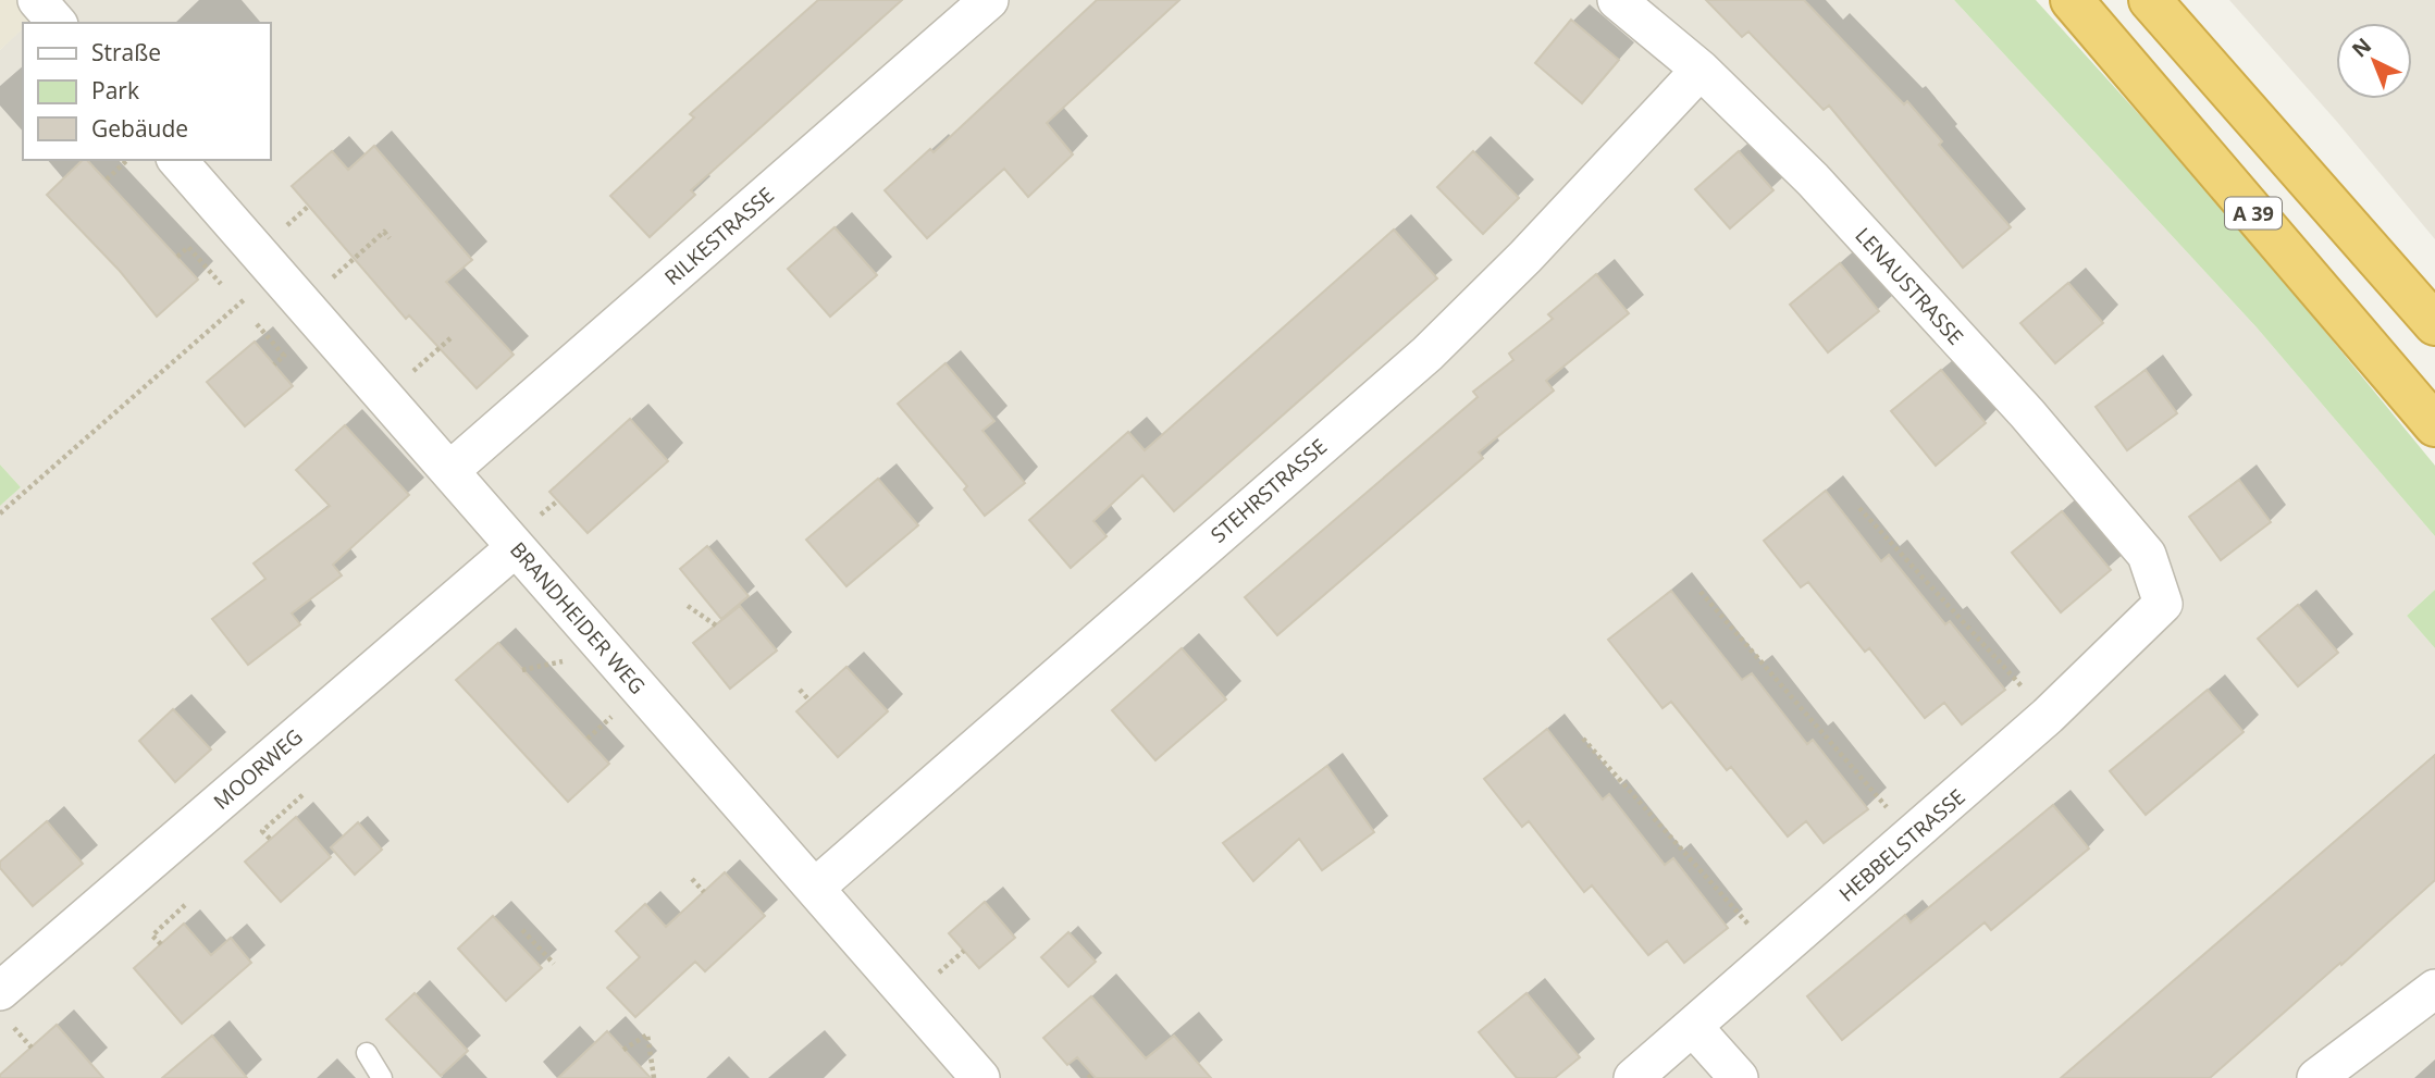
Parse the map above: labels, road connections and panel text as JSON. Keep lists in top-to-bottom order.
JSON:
{
  "streets": {
    "highway": ["A 39"],
    "street": [
      "RILKESTRASSE",
      "LENAUSTRASSE",
      "STEHRSTRASSE",
      "BRANDHEIDER WEG",
      "MOORWEG",
      "HEBBELSTRASSE"
    ]
  },
  "crossings": [
    ["RILKESTRASSE", "BRANDHEIDER WEG"],
    ["LENAUSTRASSE", "STEHRSTRASSE"],
    ["LENAUSTRASSE", "HEBBELSTRASSE"],
    ["STEHRSTRASSE", "BRANDHEIDER WEG"],
    ["BRANDHEIDER WEG", "MOORWEG"]
  ],
  "legend": ["Straße", "Park", "Gebäude"],
  "north": "top left"
}
